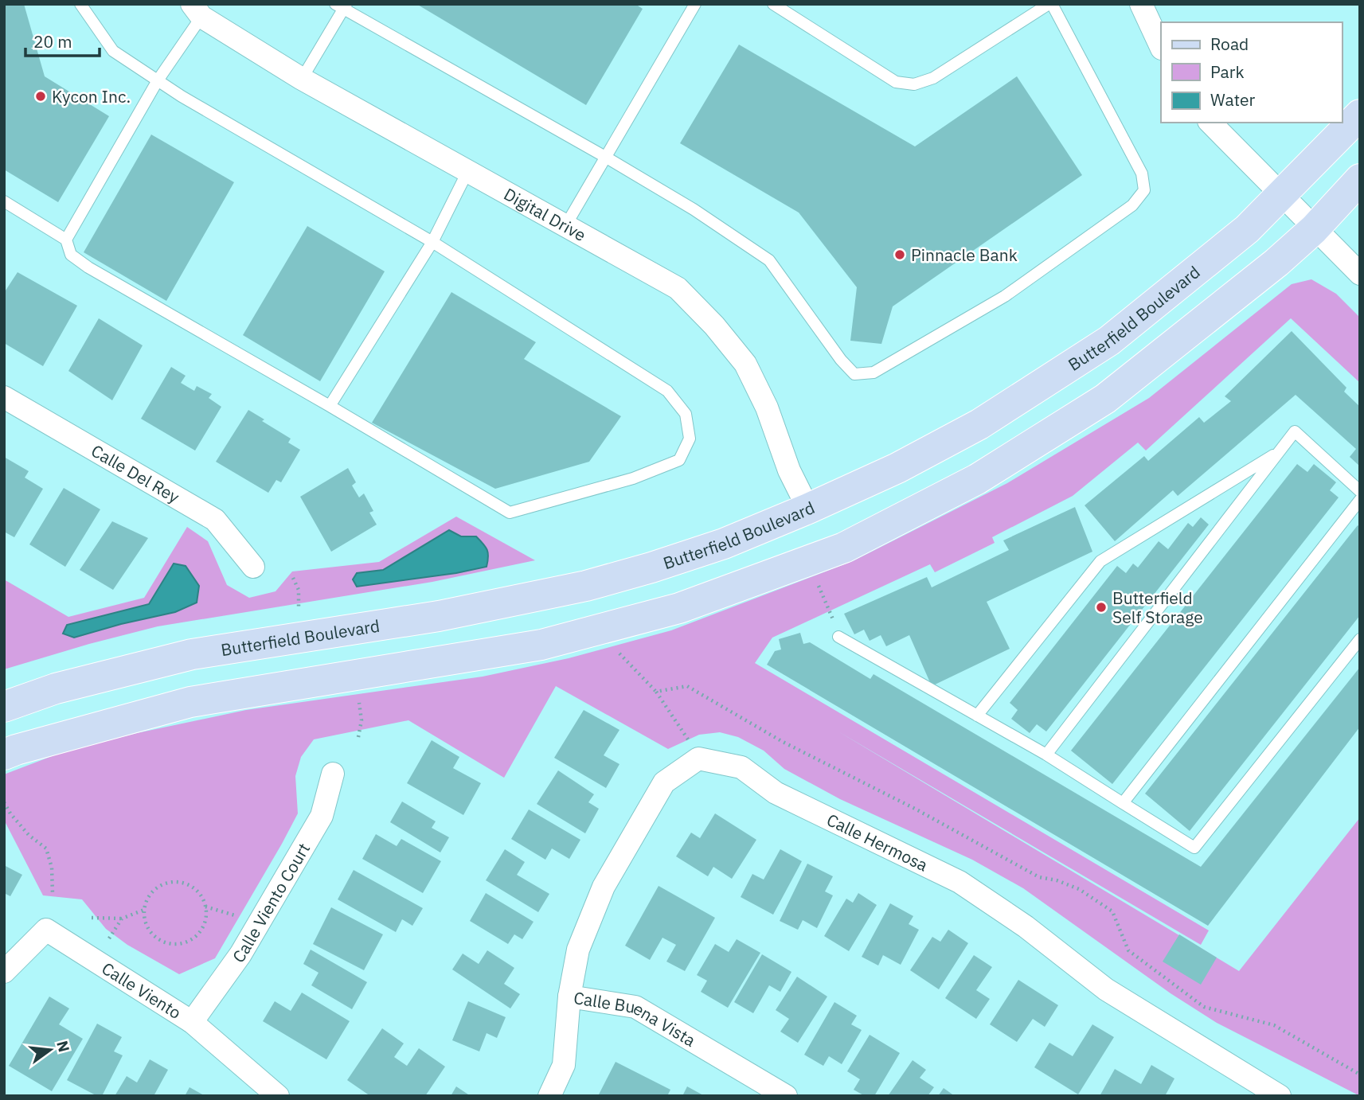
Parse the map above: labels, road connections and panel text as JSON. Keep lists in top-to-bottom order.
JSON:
{
  "streets": {
    "main road": ["Butterfield Boulevard"],
    "street": [
      "Digital Drive",
      "Calle Del Rey",
      "Calle Hermosa",
      "Calle Viento Court",
      "Calle Viento",
      "Calle Buena Vista"
    ]
  },
  "crossings": [
    ["Digital Drive", "Butterfield Boulevard"],
    ["Calle Viento Court", "Calle Viento"]
  ],
  "places": ["Kycon Inc.", "Pinnacle Bank", "Butterfield Self Storage"],
  "legend": ["Road", "Park", "Water"],
  "scale_bar": "20 m",
  "north": "right"
}
